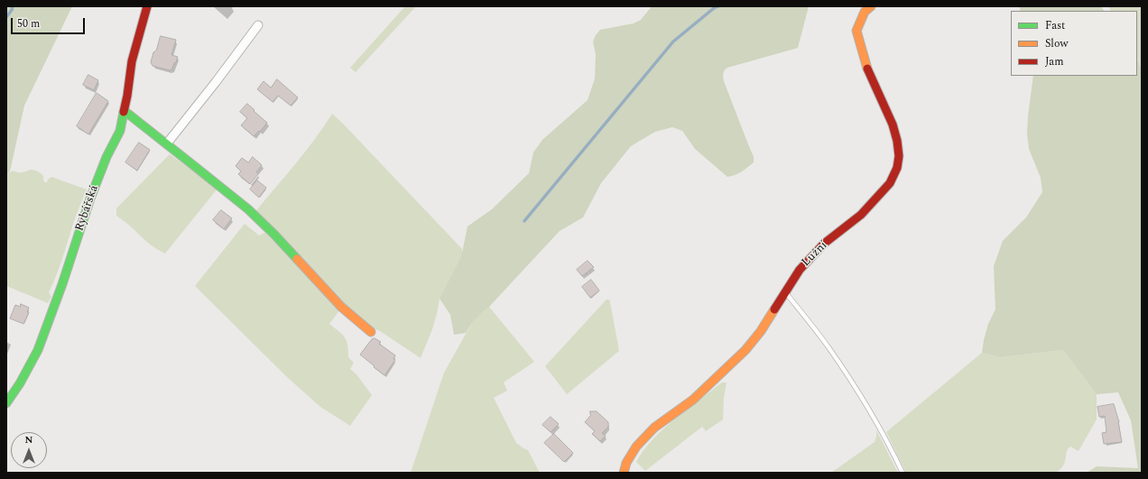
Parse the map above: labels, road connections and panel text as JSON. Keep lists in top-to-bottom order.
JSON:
{
  "streets": {
    "street": ["Rybářská", "Lužní"]
  },
  "legend": ["Fast", "Slow", "Jam"],
  "scale_bar": "50 m",
  "north": "top"
}
